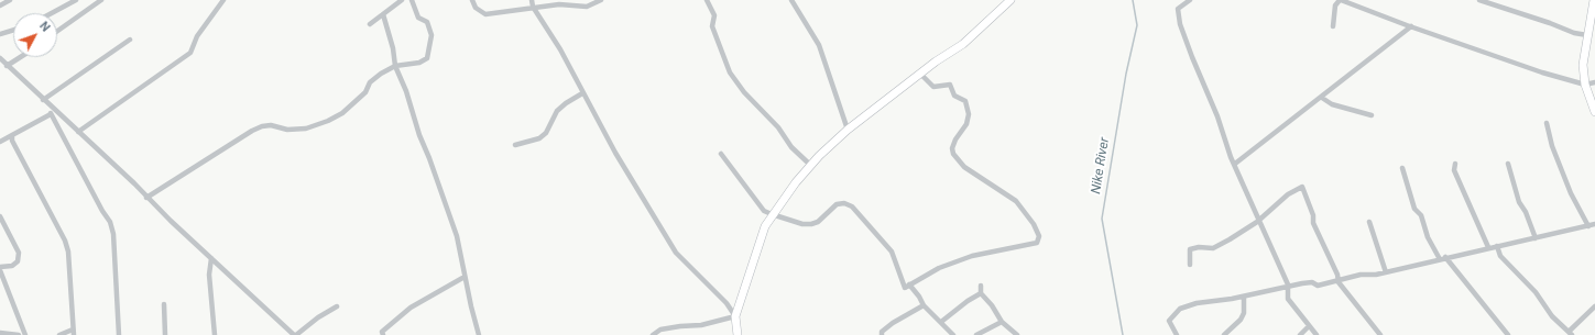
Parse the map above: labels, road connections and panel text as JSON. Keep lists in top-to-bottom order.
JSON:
{
  "water": ["Nike River"],
  "north": "top right"
}
